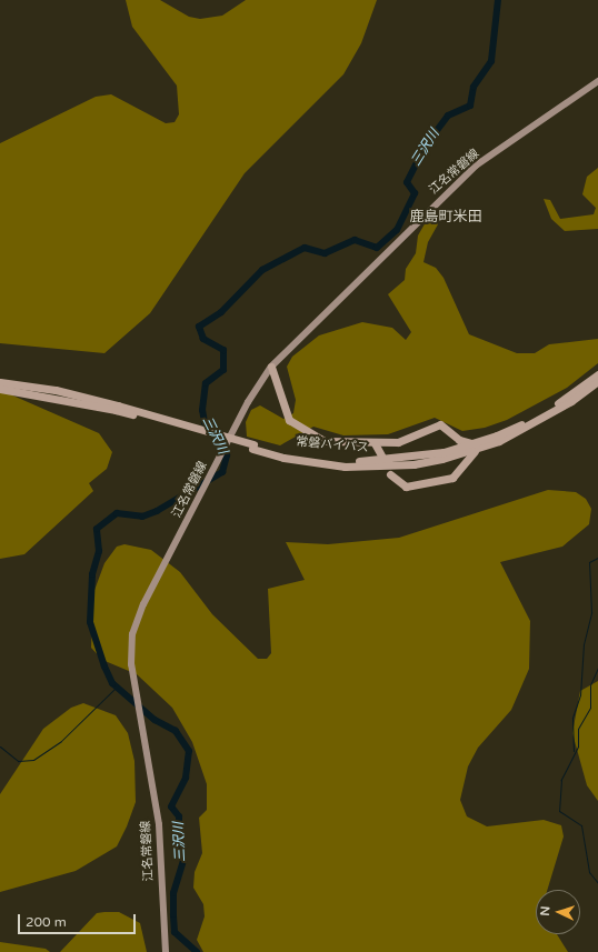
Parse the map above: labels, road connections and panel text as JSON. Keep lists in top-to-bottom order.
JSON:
{
  "streets": {
    "highway": ["常磐バイパス"],
    "main road": ["江名常磐線"]
  },
  "districts": ["鹿島町米田"],
  "water": ["三沢川"],
  "scale_bar": "200 m",
  "north": "left"
}
